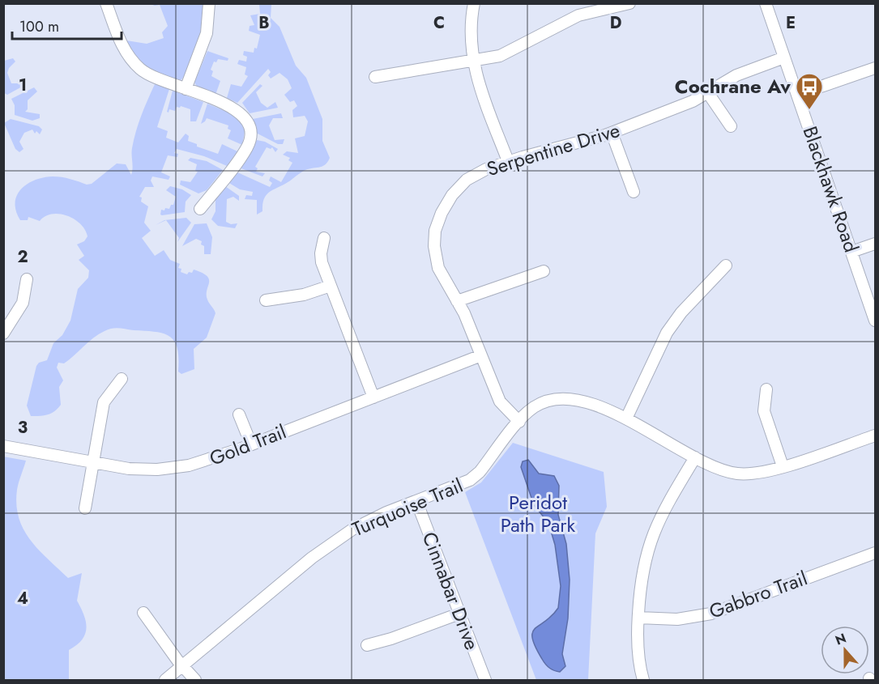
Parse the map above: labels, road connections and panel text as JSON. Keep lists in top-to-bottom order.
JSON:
{
  "streets": {
    "street": [
      "Serpentine Drive",
      "Blackhawk Road",
      "Gold Trail",
      "Turquoise Trail",
      "Cinnabar Drive",
      "Gabbro Trail"
    ]
  },
  "crossings": [
    ["Serpentine Drive", "Blackhawk Road"],
    ["Serpentine Drive", "Gold Trail"],
    ["Serpentine Drive", "Turquoise Trail"],
    ["Turquoise Trail", "Cinnabar Drive"]
  ],
  "parks": ["Peridot Path Park"],
  "places": {
    "bus stop": ["Cochrane Av"]
  },
  "scale_bar": "100 m",
  "north": "top",
  "grid": {
    "columns": [
      "B",
      "C",
      "D",
      "E"
    ],
    "rows": [
      "1",
      "2",
      "3",
      "4"
    ]
  }
}
